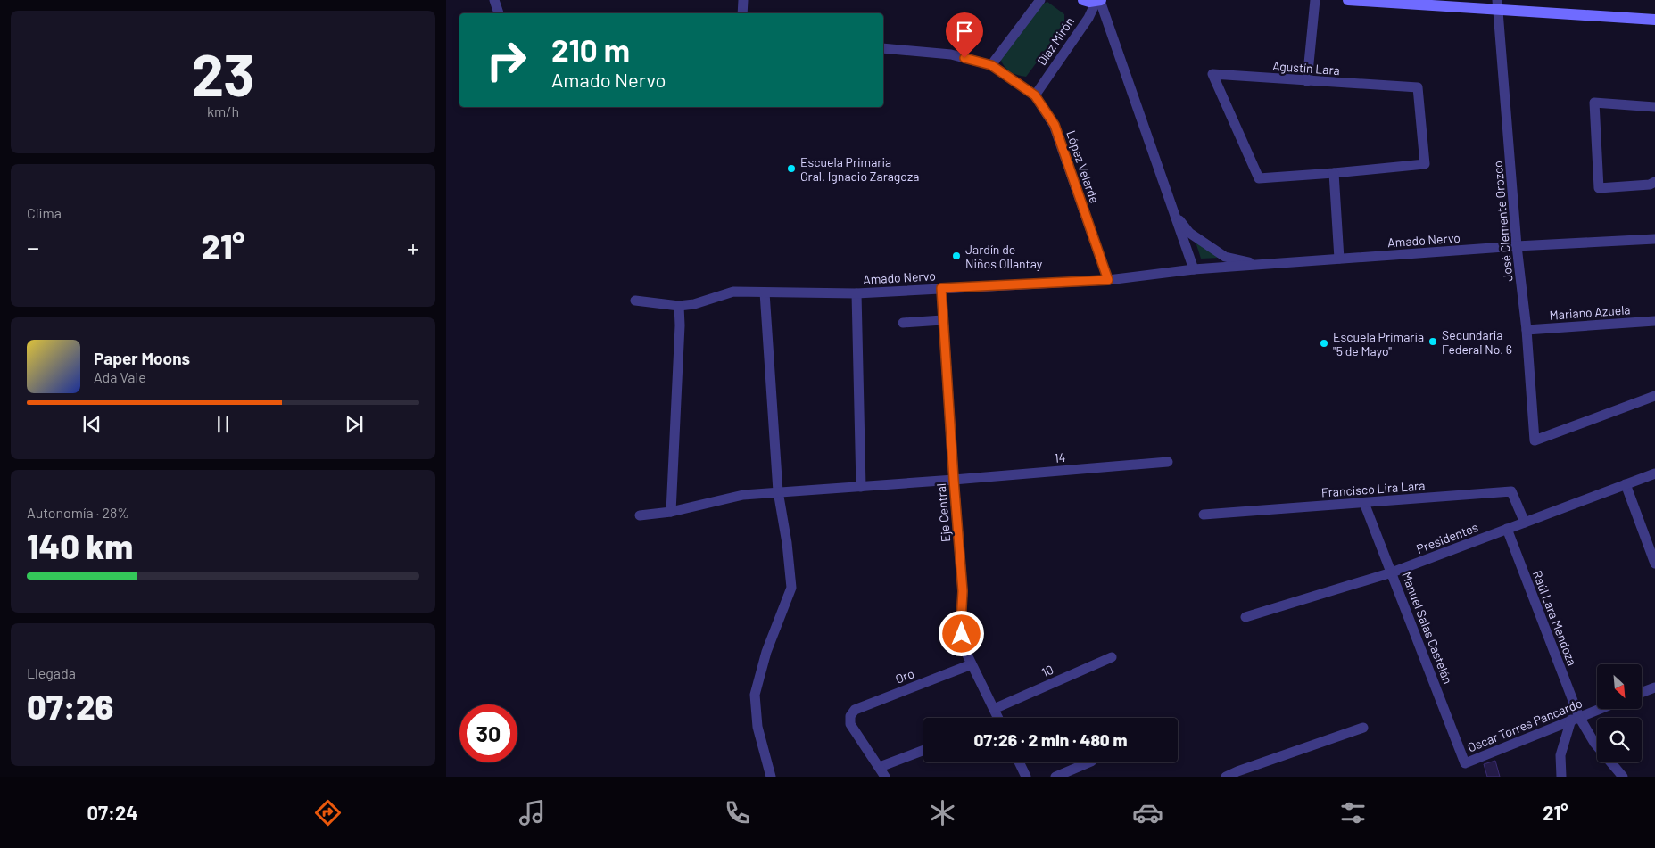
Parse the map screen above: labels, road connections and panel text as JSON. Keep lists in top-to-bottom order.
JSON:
{
  "streets": {
    "street": [
      "Díaz Mirón",
      "Agustín Lara",
      "López Velarde",
      "José Clemente Orozco",
      "Amado Nervo",
      "Mariano Azuela",
      "14",
      "Francisco Lira Lara",
      "Eje Central",
      "Presidentes",
      "Raúl Lara Mendoza",
      "Manuel Salas Castelán",
      "10",
      "Oro",
      "Oscar Torres Pancardo"
    ]
  },
  "crossings": [
    ["Díaz Mirón", "López Velarde"],
    ["López Velarde", "Amado Nervo"],
    ["José Clemente Orozco", "Amado Nervo"],
    ["José Clemente Orozco", "Mariano Azuela"],
    ["Amado Nervo", "Eje Central"],
    ["14", "Eje Central"],
    ["Francisco Lira Lara", "Presidentes"],
    ["Francisco Lira Lara", "Manuel Salas Castelán"],
    ["Eje Central", "10"],
    ["Eje Central", "Oro"],
    ["Presidentes", "Raúl Lara Mendoza"],
    ["Presidentes", "Manuel Salas Castelán"],
    ["Raúl Lara Mendoza", "Oscar Torres Pancardo"],
    ["Manuel Salas Castelán", "Oscar Torres Pancardo"]
  ],
  "places": [
    "Escuela Primaria Gral. Ignacio Zaragoza",
    "Jardín de Niños Ollantay",
    "Secundaria Federal No. 6",
    "Escuela Primaria \"5 de Mayo\""
  ],
  "north": "bottom right",
  "page": {
    "tile": [
      ["23", "km/h"],
      "Clima",
      ["Autonomía · 28%", "140 km"],
      ["Llegada", "07:26"]
    ],
    "turn": ["210 m", "Amado Nervo"],
    "heat": ["−", "21°", "+"],
    "song": ["Paper Moons", "Ada Vale"],
    "limit": "30",
    "trip": "07:26 · 2 min · 480 m",
    "tabs": ["07:24", "21°"]
  }
}
